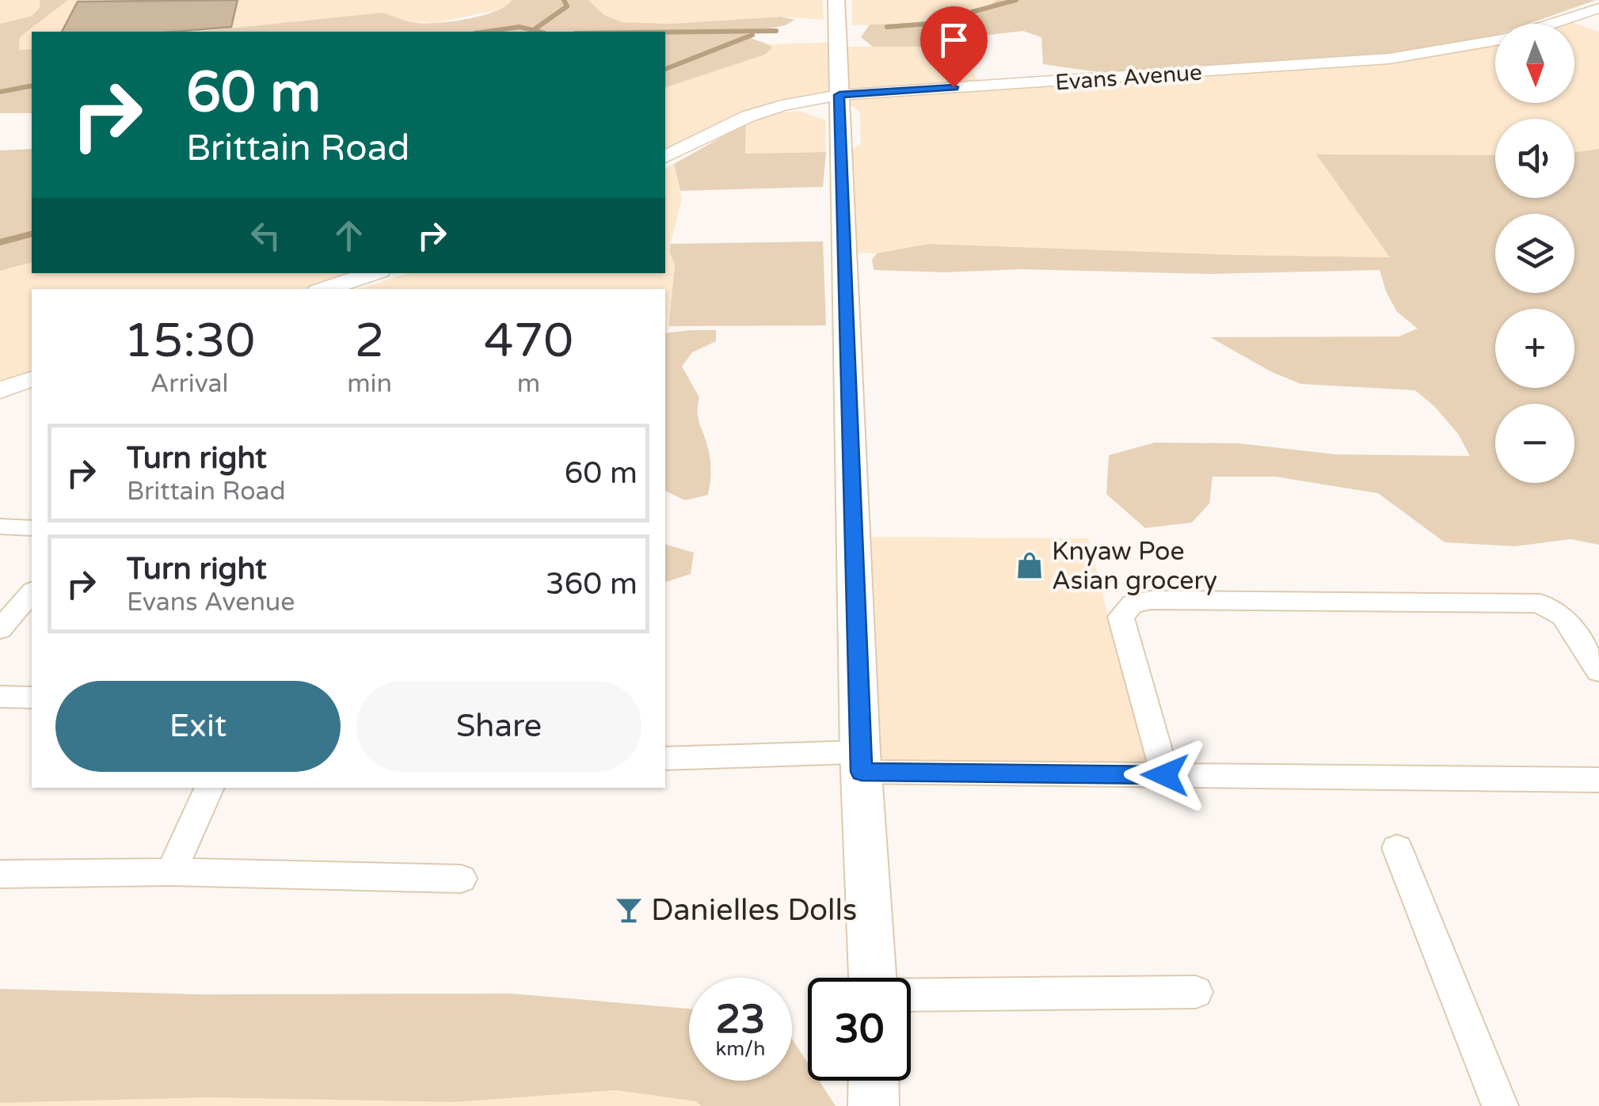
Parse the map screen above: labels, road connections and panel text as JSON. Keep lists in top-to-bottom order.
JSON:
{
  "streets": {
    "street": ["Evans Avenue"]
  },
  "places": {
    "shop": ["Knyaw Poe Asian grocery"],
    "bar": ["Danielles Dolls"]
  },
  "north": "bottom",
  "page": {
    "map_buttons": ["+", "−"],
    "turn": ["60 m", "Brittain Road"],
    "eta": [
      "15:30",
      "Arrival",
      "2",
      "min",
      "470",
      "m"
    ],
    "list": [
      {
        "name": "Turn right",
        "note": "Brittain Road",
        "value": "60 m"
      },
      {
        "name": "Turn right",
        "note": "Evans Avenue",
        "value": "360 m"
      }
    ],
    "buttons": ["Exit", "Share"],
    "speed": "23 km/h",
    "limit": "30"
  }
}
